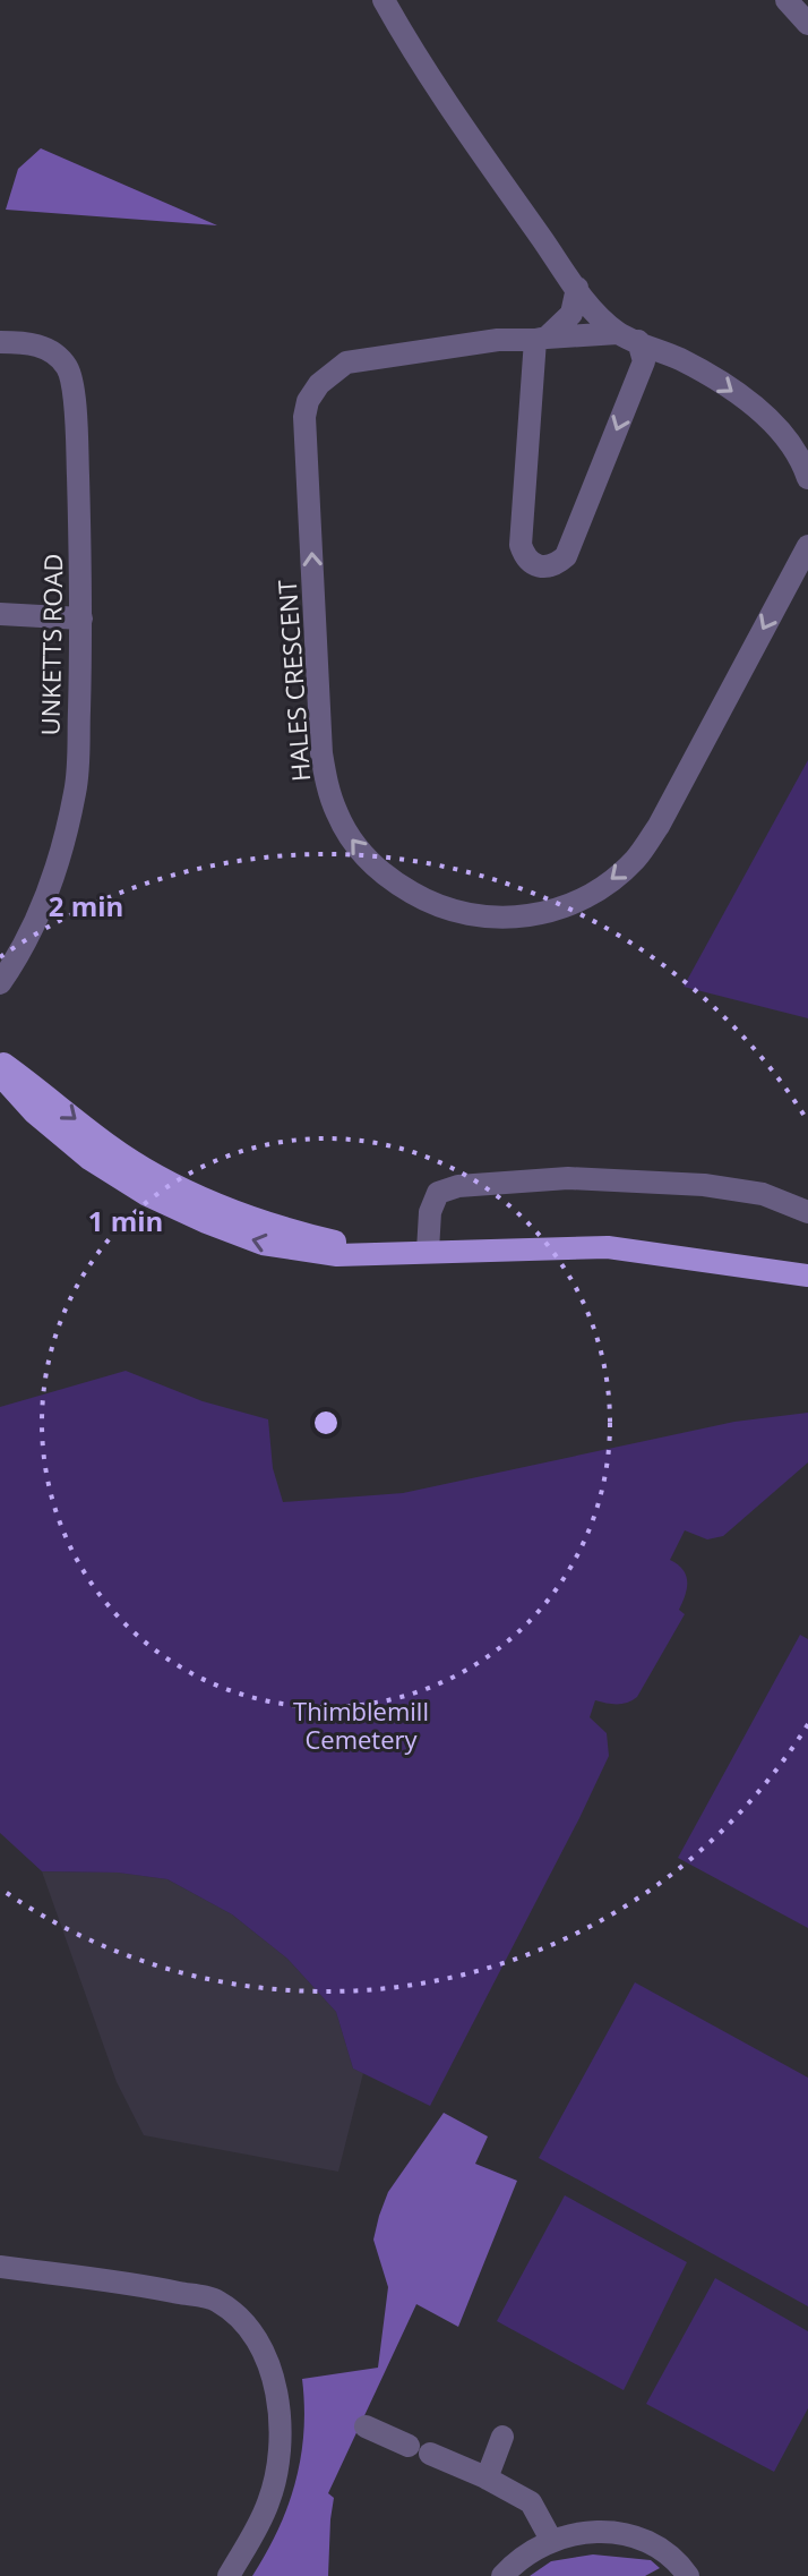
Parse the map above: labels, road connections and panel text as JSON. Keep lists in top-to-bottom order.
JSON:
{
  "streets": {
    "street": ["UNKETTS ROAD", "HALES CRESCENT"]
  },
  "parks": ["Thimblemill Cemetery"],
  "rings": ["2 min", "1 min"]
}
